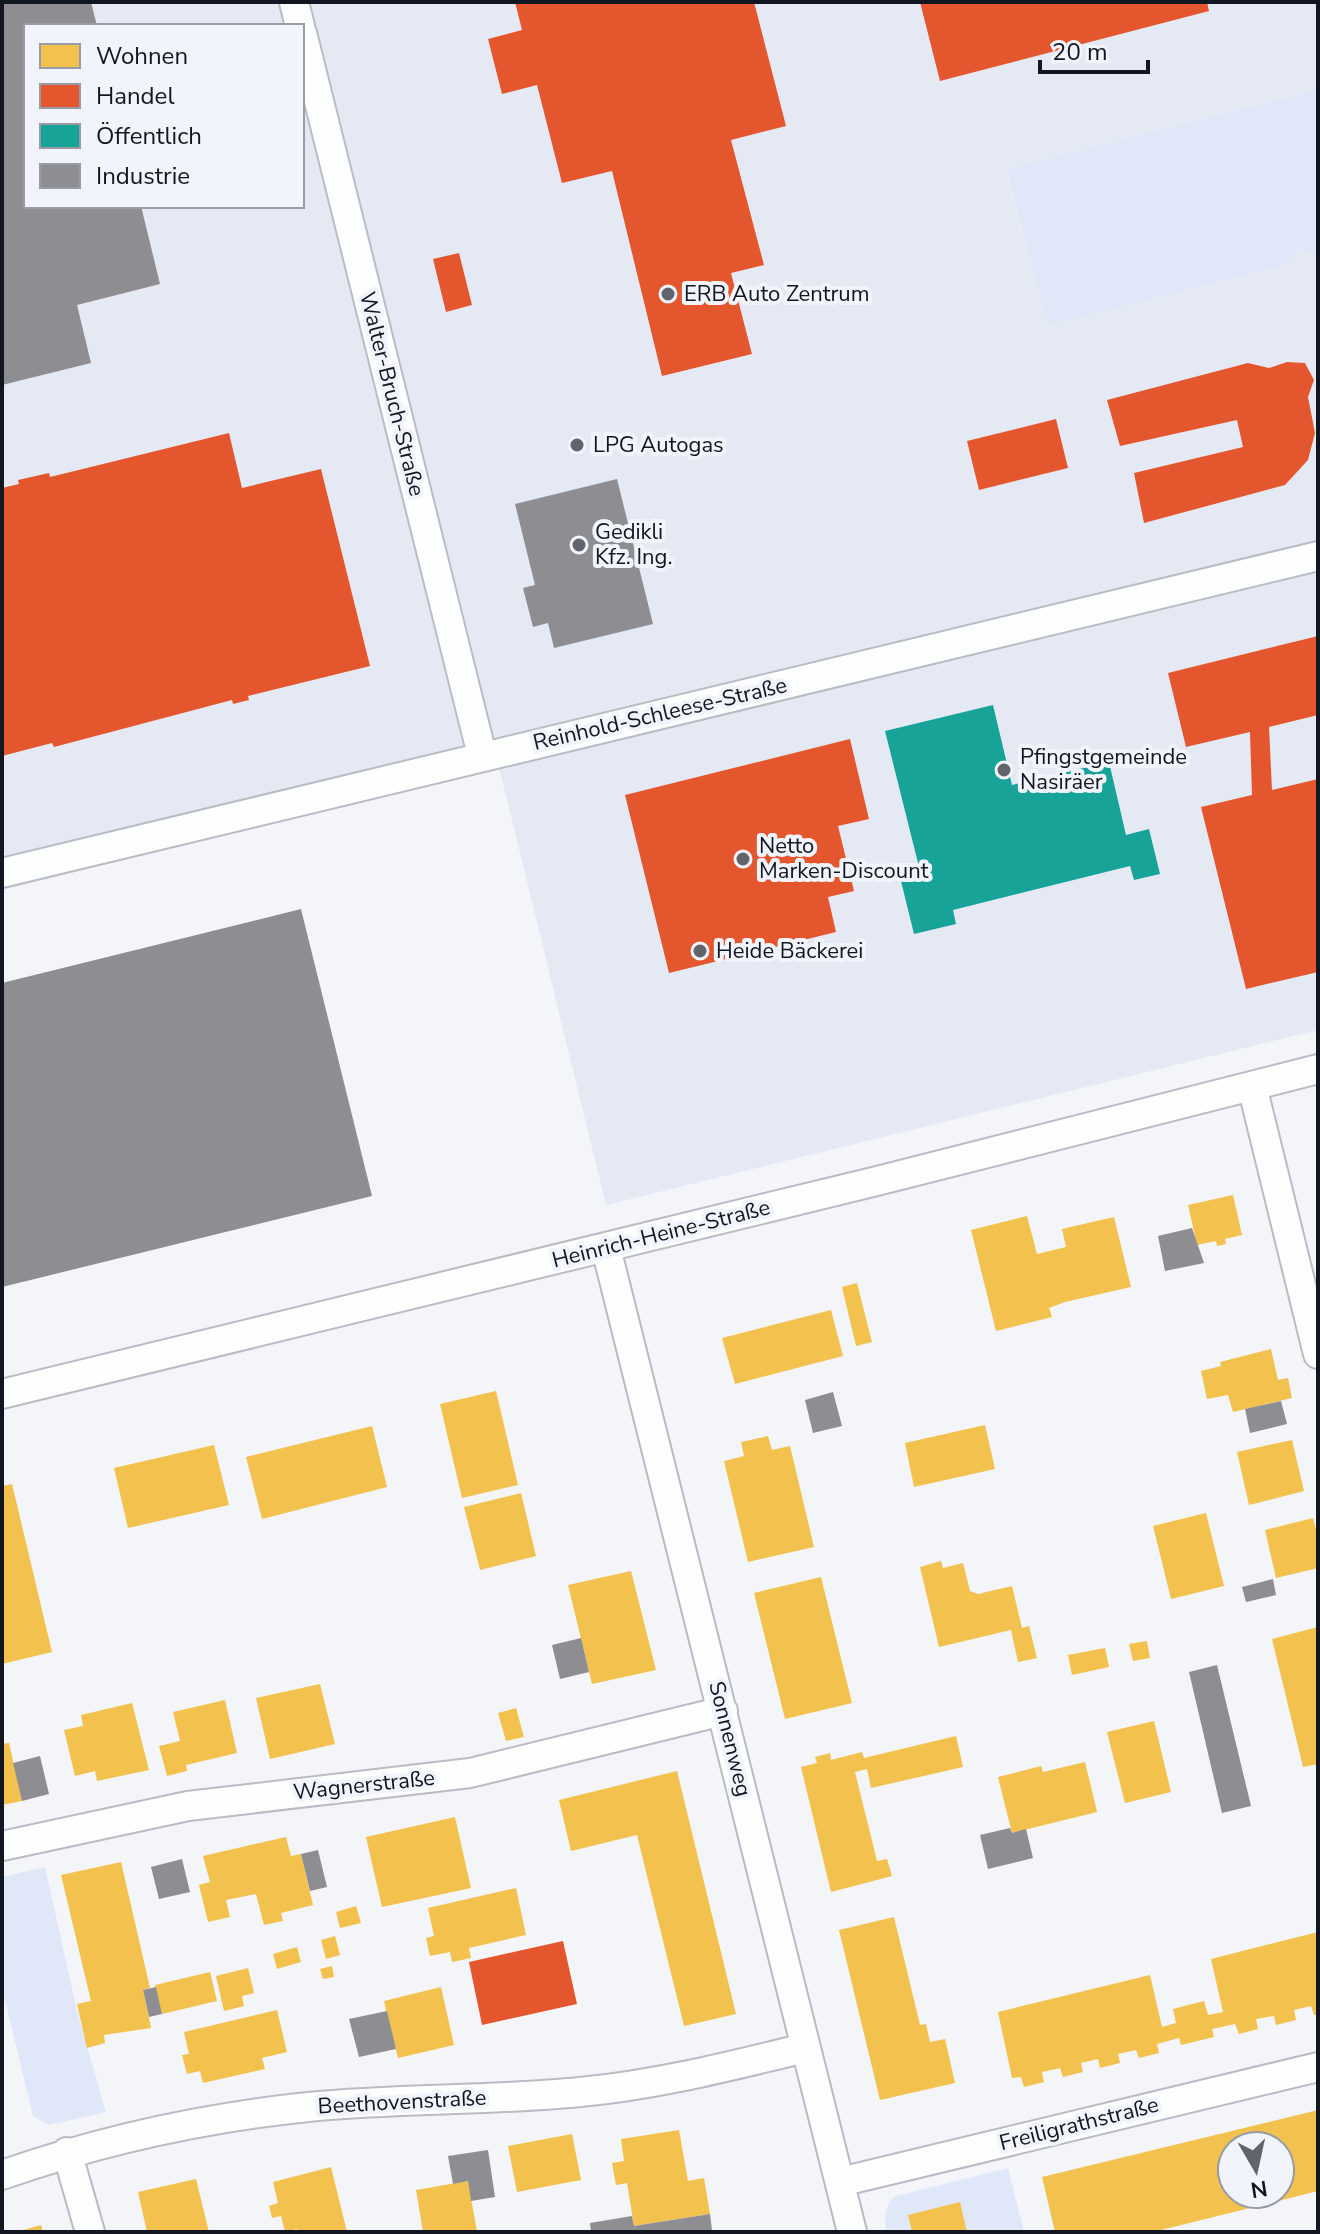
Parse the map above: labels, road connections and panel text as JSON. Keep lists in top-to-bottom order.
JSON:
{
  "streets": {
    "street": [
      "Walter-Bruch-Straße",
      "Reinhold-Schleese-Straße",
      "Heinrich-Heine-Straße",
      "Sonnenweg",
      "Wagnerstraße",
      "Beethovenstraße",
      "Freiligrathstraße"
    ]
  },
  "crossings": [
    ["Walter-Bruch-Straße", "Reinhold-Schleese-Straße"],
    ["Heinrich-Heine-Straße", "Sonnenweg"],
    ["Sonnenweg", "Wagnerstraße"],
    ["Sonnenweg", "Beethovenstraße"],
    ["Sonnenweg", "Freiligrathstraße"]
  ],
  "places": [
    "ERB Auto Zentrum",
    "LPG Autogas",
    "Gedikli Kfz. Ing.",
    "Pfingstgemeinde Nasiräer",
    "Netto Marken-Discount",
    "Heide Bäckerei"
  ],
  "legend": [
    "Wohnen",
    "Handel",
    "Öffentlich",
    "Industrie"
  ],
  "scale_bar": "20 m",
  "north": "bottom"
}
